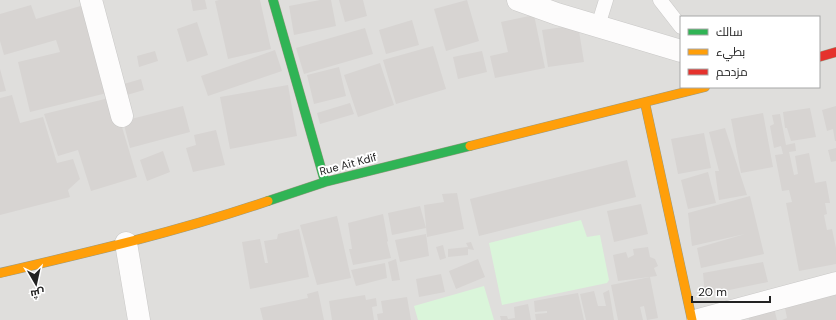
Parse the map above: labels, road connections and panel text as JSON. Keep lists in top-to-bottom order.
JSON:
{
  "streets": {
    "street": ["Rue Ait Kdif"]
  },
  "legend": ["سالك", "بطيء", "مزدحم"],
  "scale_bar": "20 m",
  "north": "bottom"
}
